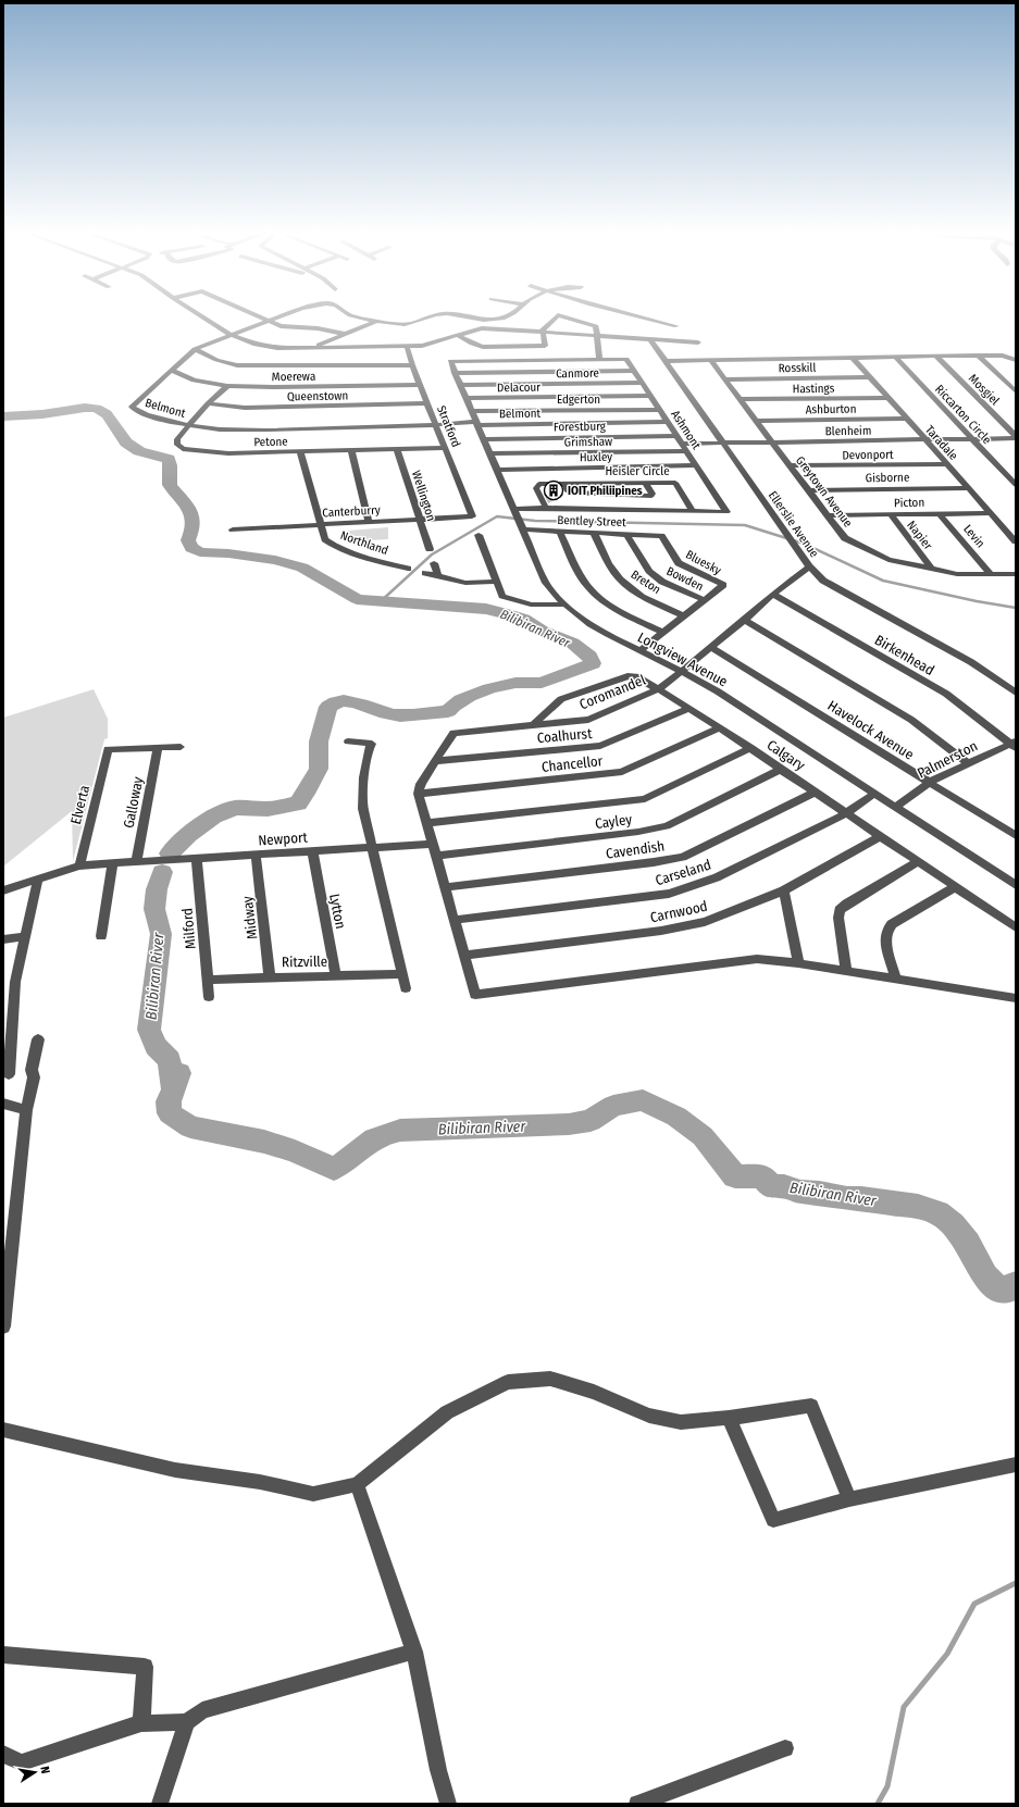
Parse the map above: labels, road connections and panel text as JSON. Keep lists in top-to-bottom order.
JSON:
{
  "streets": {
    "street": [
      "Rosskill",
      "Canmore",
      "Moerewa",
      "Delacour",
      "Hastings",
      "Mosgiel",
      "Queenstown",
      "Edgerton",
      "Belmont",
      "Ashburton",
      "Riccarton Circle",
      "Stratford",
      "Forestburg",
      "Ashmont",
      "Blenheim",
      "Petone",
      "Grimshaw",
      "Taradale",
      "Devonport",
      "Huxley",
      "Heisler Circle",
      "Gisborne",
      "Greytown Avenue",
      "Wellington",
      "Picton",
      "Canterburry",
      "Bentley Street",
      "Ellerslie Avenue",
      "Napier",
      "Levin",
      "Northland",
      "Bluesky",
      "Bowden",
      "Breton",
      "Birkenhead",
      "Longview Avenue",
      "Coromandel",
      "Havelock Avenue",
      "Coalhurst",
      "Calgary",
      "Palmerston",
      "Chancellor",
      "Galloway",
      "Elverta",
      "Cayley",
      "Newport",
      "Cavendish",
      "Carseland",
      "Lytton",
      "Carnwood",
      "Midway",
      "Milford",
      "Ritzville"
    ]
  },
  "crossings": [
    ["Rosskill", "Taradale"],
    ["Rosskill", "Greytown Avenue"],
    ["Canmore", "Ashmont"],
    ["Canmore", "Longview Avenue"],
    ["Moerewa", "Belmont"],
    ["Moerewa", "Stratford"],
    ["Moerewa", "Petone"],
    ["Delacour", "Ashmont"],
    ["Delacour", "Longview Avenue"],
    ["Hastings", "Taradale"],
    ["Hastings", "Greytown Avenue"],
    ["Mosgiel", "Blenheim"],
    ["Queenstown", "Stratford"],
    ["Queenstown", "Petone"],
    ["Edgerton", "Ashmont"],
    ["Edgerton", "Longview Avenue"],
    ["Belmont", "Stratford"],
    ["Belmont", "Ashmont"],
    ["Belmont", "Petone"],
    ["Belmont", "Longview Avenue"],
    ["Ashburton", "Taradale"],
    ["Ashburton", "Greytown Avenue"],
    ["Riccarton Circle", "Blenheim"],
    ["Stratford", "Petone"],
    ["Stratford", "Canterburry"],
    ["Forestburg", "Ashmont"],
    ["Forestburg", "Longview Avenue"],
    ["Ashmont", "Blenheim"],
    ["Ashmont", "Grimshaw"],
    ["Ashmont", "Huxley"],
    ["Ashmont", "Heisler Circle"],
    ["Blenheim", "Taradale"],
    ["Blenheim", "Greytown Avenue"],
    ["Blenheim", "Ellerslie Avenue"],
    ["Petone", "Wellington"],
    ["Petone", "Northland"],
    ["Grimshaw", "Longview Avenue"],
    ["Taradale", "Devonport"],
    ["Taradale", "Gisborne"],
    ["Taradale", "Picton"],
    ["Devonport", "Greytown Avenue"],
    ["Huxley", "Longview Avenue"],
    ["Gisborne", "Greytown Avenue"],
    ["Greytown Avenue", "Picton"],
    ["Greytown Avenue", "Napier"],
    ["Greytown Avenue", "Levin"],
    ["Wellington", "Canterburry"],
    ["Picton", "Napier"],
    ["Picton", "Levin"],
    ["Canterburry", "Northland"],
    ["Bentley Street", "Bluesky"],
    ["Bentley Street", "Bowden"],
    ["Bentley Street", "Breton"],
    ["Bentley Street", "Longview Avenue"],
    ["Ellerslie Avenue", "Coromandel"],
    ["Bluesky", "Bowden"],
    ["Birkenhead", "Coromandel"],
    ["Birkenhead", "Palmerston"],
    ["Longview Avenue", "Coromandel"],
    ["Longview Avenue", "Palmerston"],
    ["Longview Avenue", "Carseland"],
    ["Coromandel", "Havelock Avenue"],
    ["Coromandel", "Coalhurst"],
    ["Coromandel", "Calgary"],
    ["Coromandel", "Chancellor"],
    ["Havelock Avenue", "Palmerston"],
    ["Coalhurst", "Calgary"],
    ["Calgary", "Chancellor"],
    ["Calgary", "Cayley"],
    ["Calgary", "Cavendish"],
    ["Calgary", "Carseland"],
    ["Calgary", "Carnwood"],
    ["Galloway", "Elverta"],
    ["Galloway", "Newport"],
    ["Elverta", "Newport"],
    ["Newport", "Lytton"],
    ["Newport", "Midway"],
    ["Newport", "Milford"],
    ["Lytton", "Ritzville"],
    ["Midway", "Ritzville"],
    ["Milford", "Ritzville"]
  ],
  "water": ["Bilibiran River"],
  "places": {
    "building": ["IOIT Philiipines"]
  },
  "north": "right"
}
